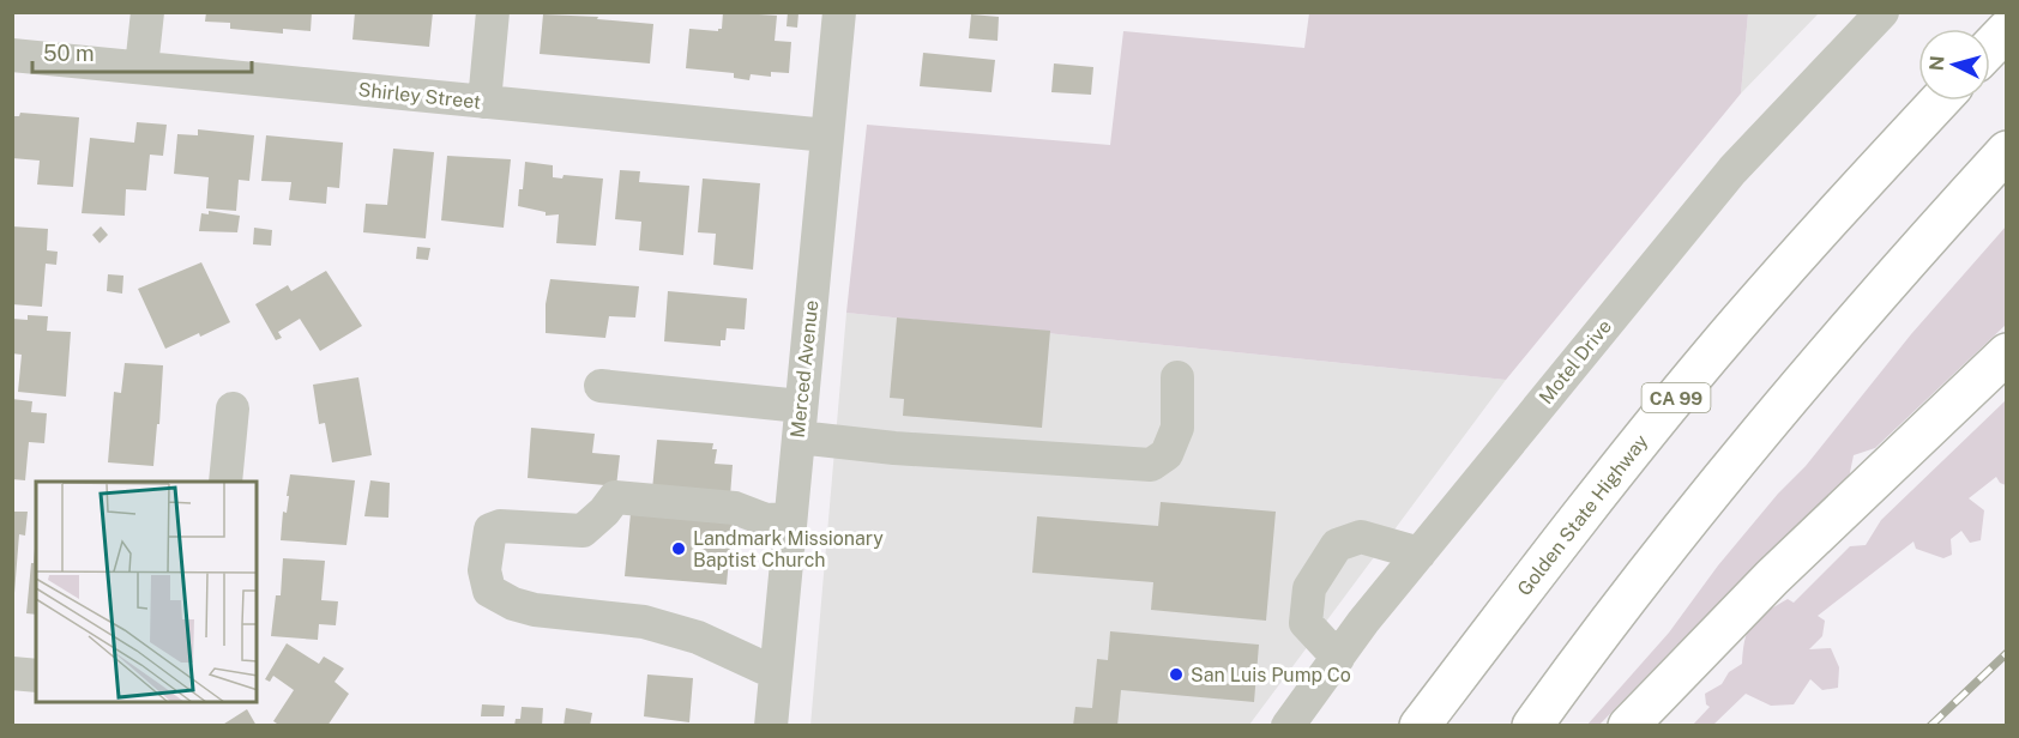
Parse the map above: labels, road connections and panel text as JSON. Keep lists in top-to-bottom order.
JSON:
{
  "streets": {
    "highway": ["CA 99", "Golden State Highway"],
    "street": ["Shirley Street", "Motel Drive", "Merced Avenue"]
  },
  "crossings": [
    ["Shirley Street", "Merced Avenue"]
  ],
  "places": ["Landmark Missionary Baptist Church", "San Luis Pump Co"],
  "scale_bar": "50 m",
  "north": "left"
}
